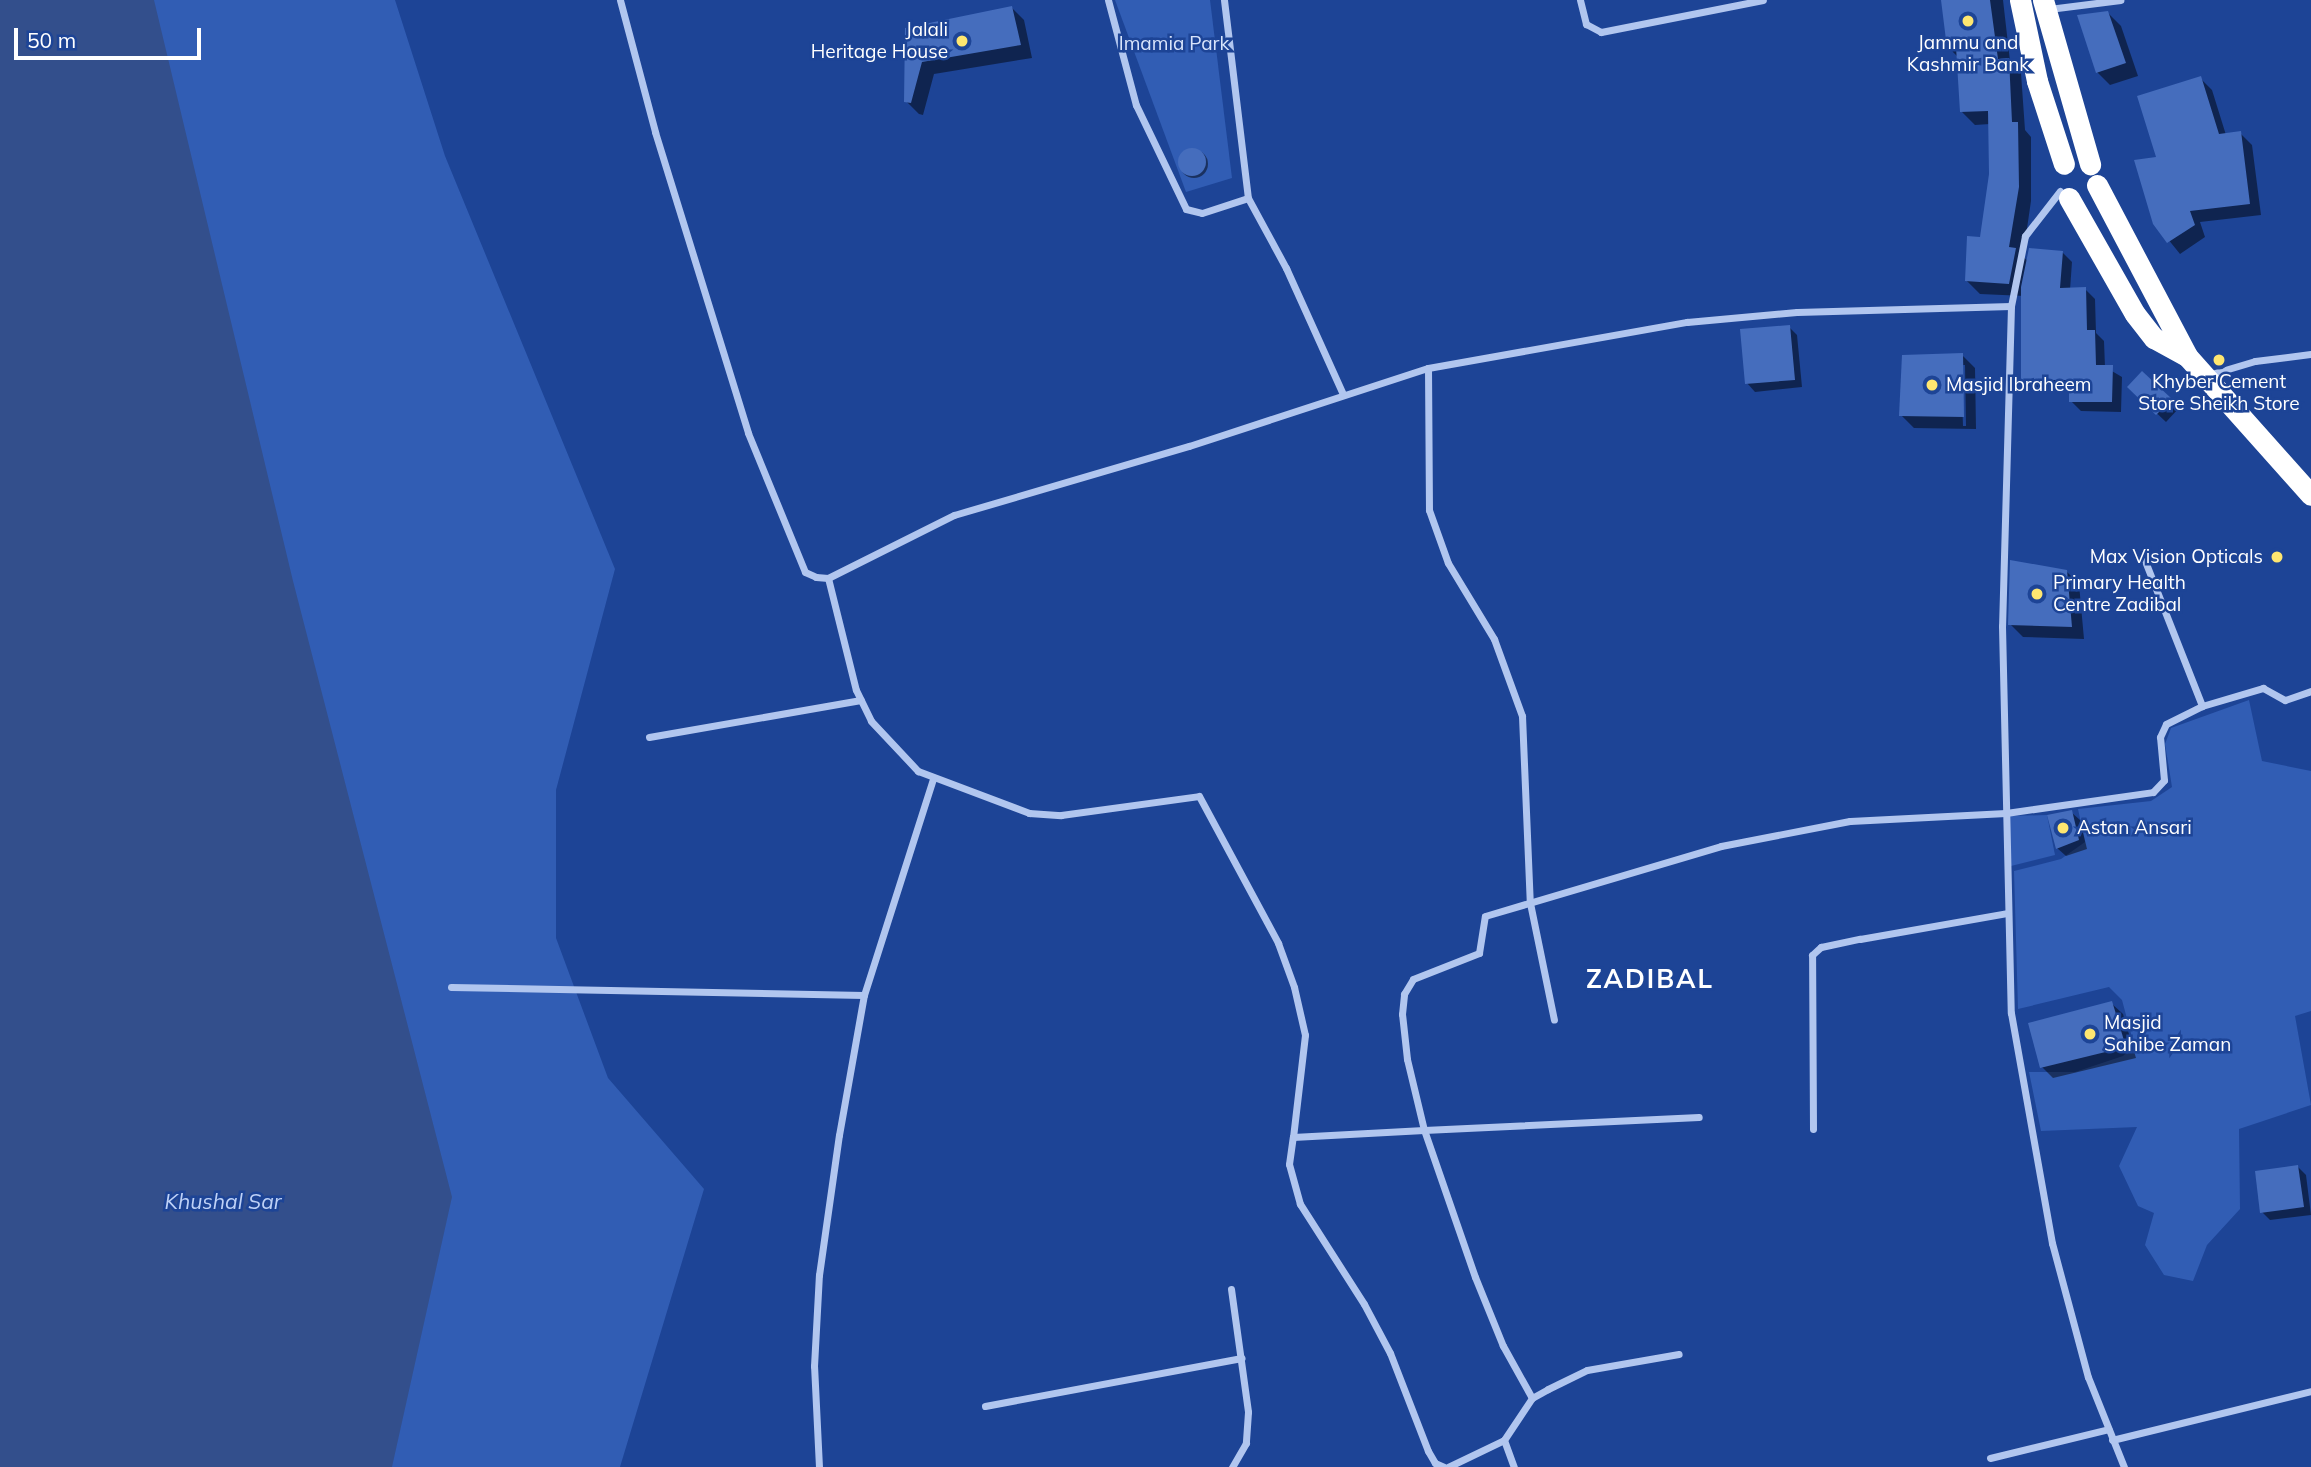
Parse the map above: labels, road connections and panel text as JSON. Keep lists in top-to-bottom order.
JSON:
{
  "districts": ["ZADIBAL"],
  "water": ["Khushal Sar"],
  "parks": ["Imamia Park"],
  "places": [
    "Jammu and Kashmir Bank",
    "Jalali Heritage House",
    "Khyber Cement Store Sheikh Store",
    "Masjid Ibraheem",
    "Max Vision Opticals",
    "Primary Health Centre Zadibal",
    "Astan Ansari",
    "Masjid Sahibe Zaman"
  ],
  "scale_bar": "50 m"
}
